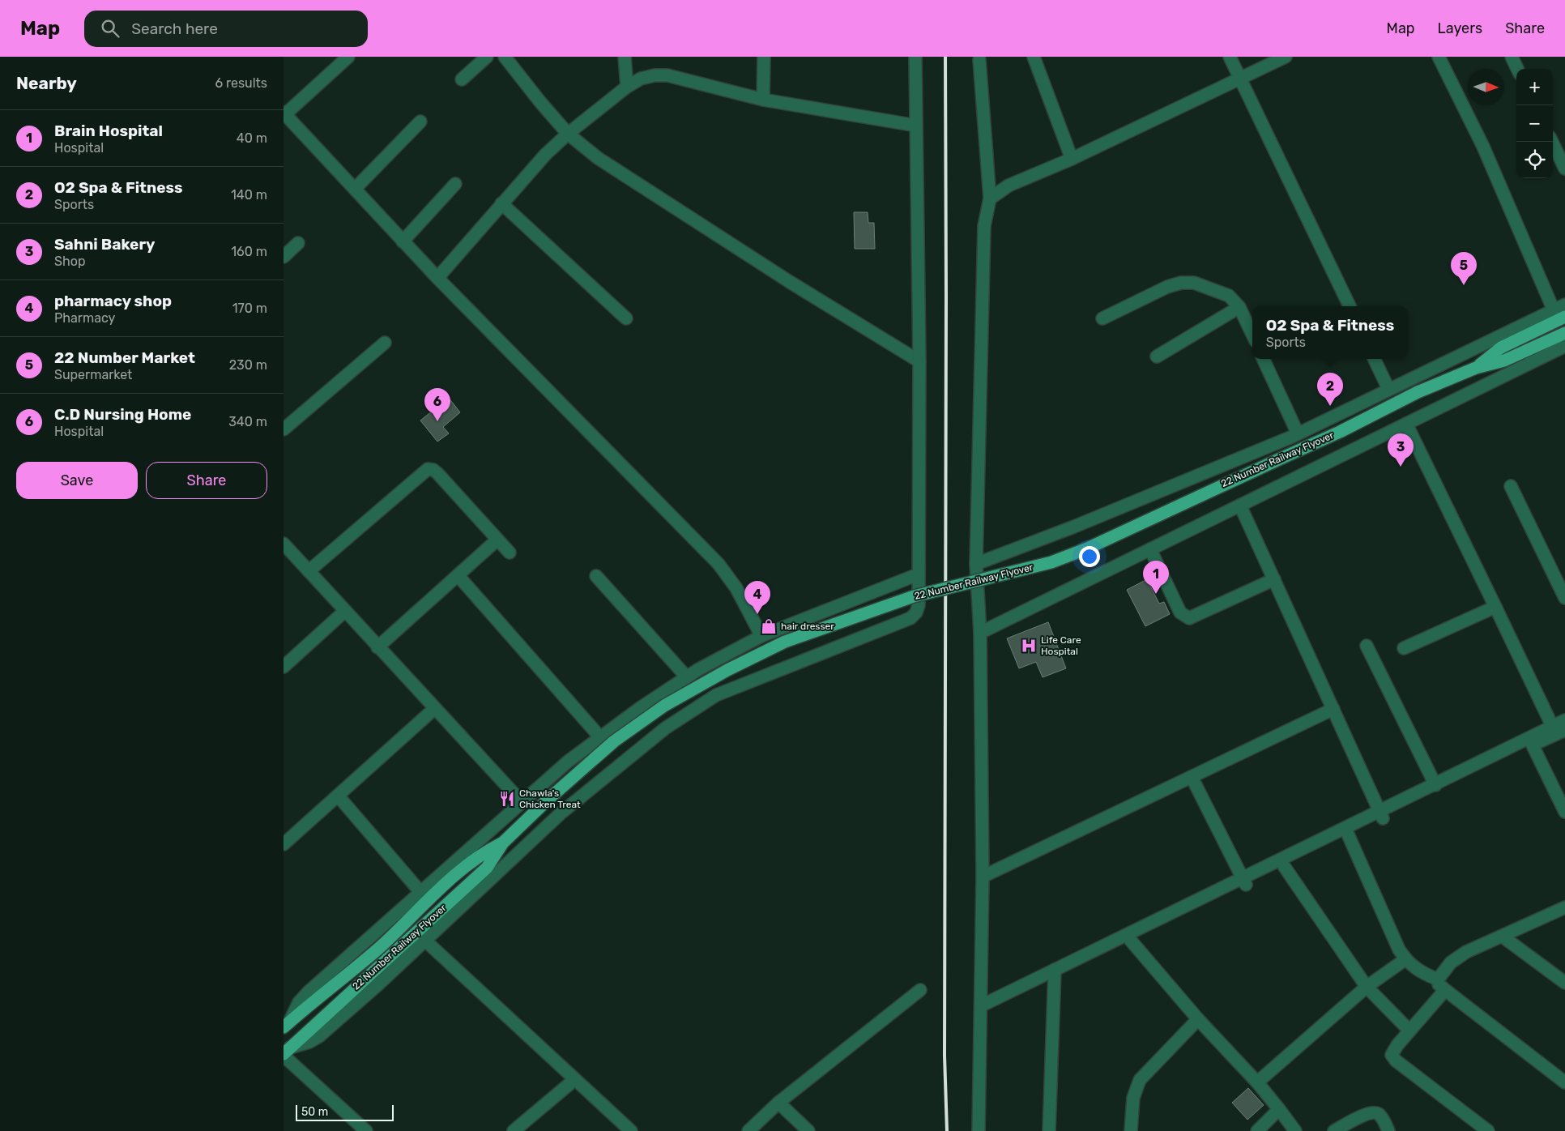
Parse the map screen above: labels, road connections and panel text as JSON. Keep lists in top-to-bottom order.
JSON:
{
  "streets": {
    "main road": ["22 Number Railway Flyover"]
  },
  "places": {
    "shop": ["hair dresser"],
    "hospital": ["Life Care Hospital"],
    "restaurant": ["Chawla's Chicken Treat"]
  },
  "scale_bar": "50 m",
  "north": "right",
  "page": {
    "header": "Map",
    "search": "Search here",
    "nav": ["Map", "Layers", "Share"],
    "heading": ["Nearby", "6 results"],
    "map_buttons": ["+", "−"],
    "list": [
      {
        "mark": "1",
        "name": "Brain Hospital",
        "note": "Hospital",
        "value": "40 m"
      },
      {
        "mark": "2",
        "name": "O2 Spa & Fitness",
        "note": "Sports",
        "value": "140 m"
      },
      {
        "mark": "3",
        "name": "Sahni Bakery",
        "note": "Shop",
        "value": "160 m"
      },
      {
        "mark": "4",
        "name": "pharmacy shop",
        "note": "Pharmacy",
        "value": "170 m"
      },
      {
        "mark": "5",
        "name": "22 Number Market",
        "note": "Supermarket",
        "value": "230 m"
      },
      {
        "mark": "6",
        "name": "C.D Nursing Home",
        "note": "Hospital",
        "value": "340 m"
      }
    ],
    "pins": [
      "5",
      "2",
      "6",
      "3",
      "1",
      "4"
    ],
    "popup": ["O2 Spa & Fitness", "Sports"],
    "buttons": ["Save", "Share"],
    "scale": "50 m"
  }
}
